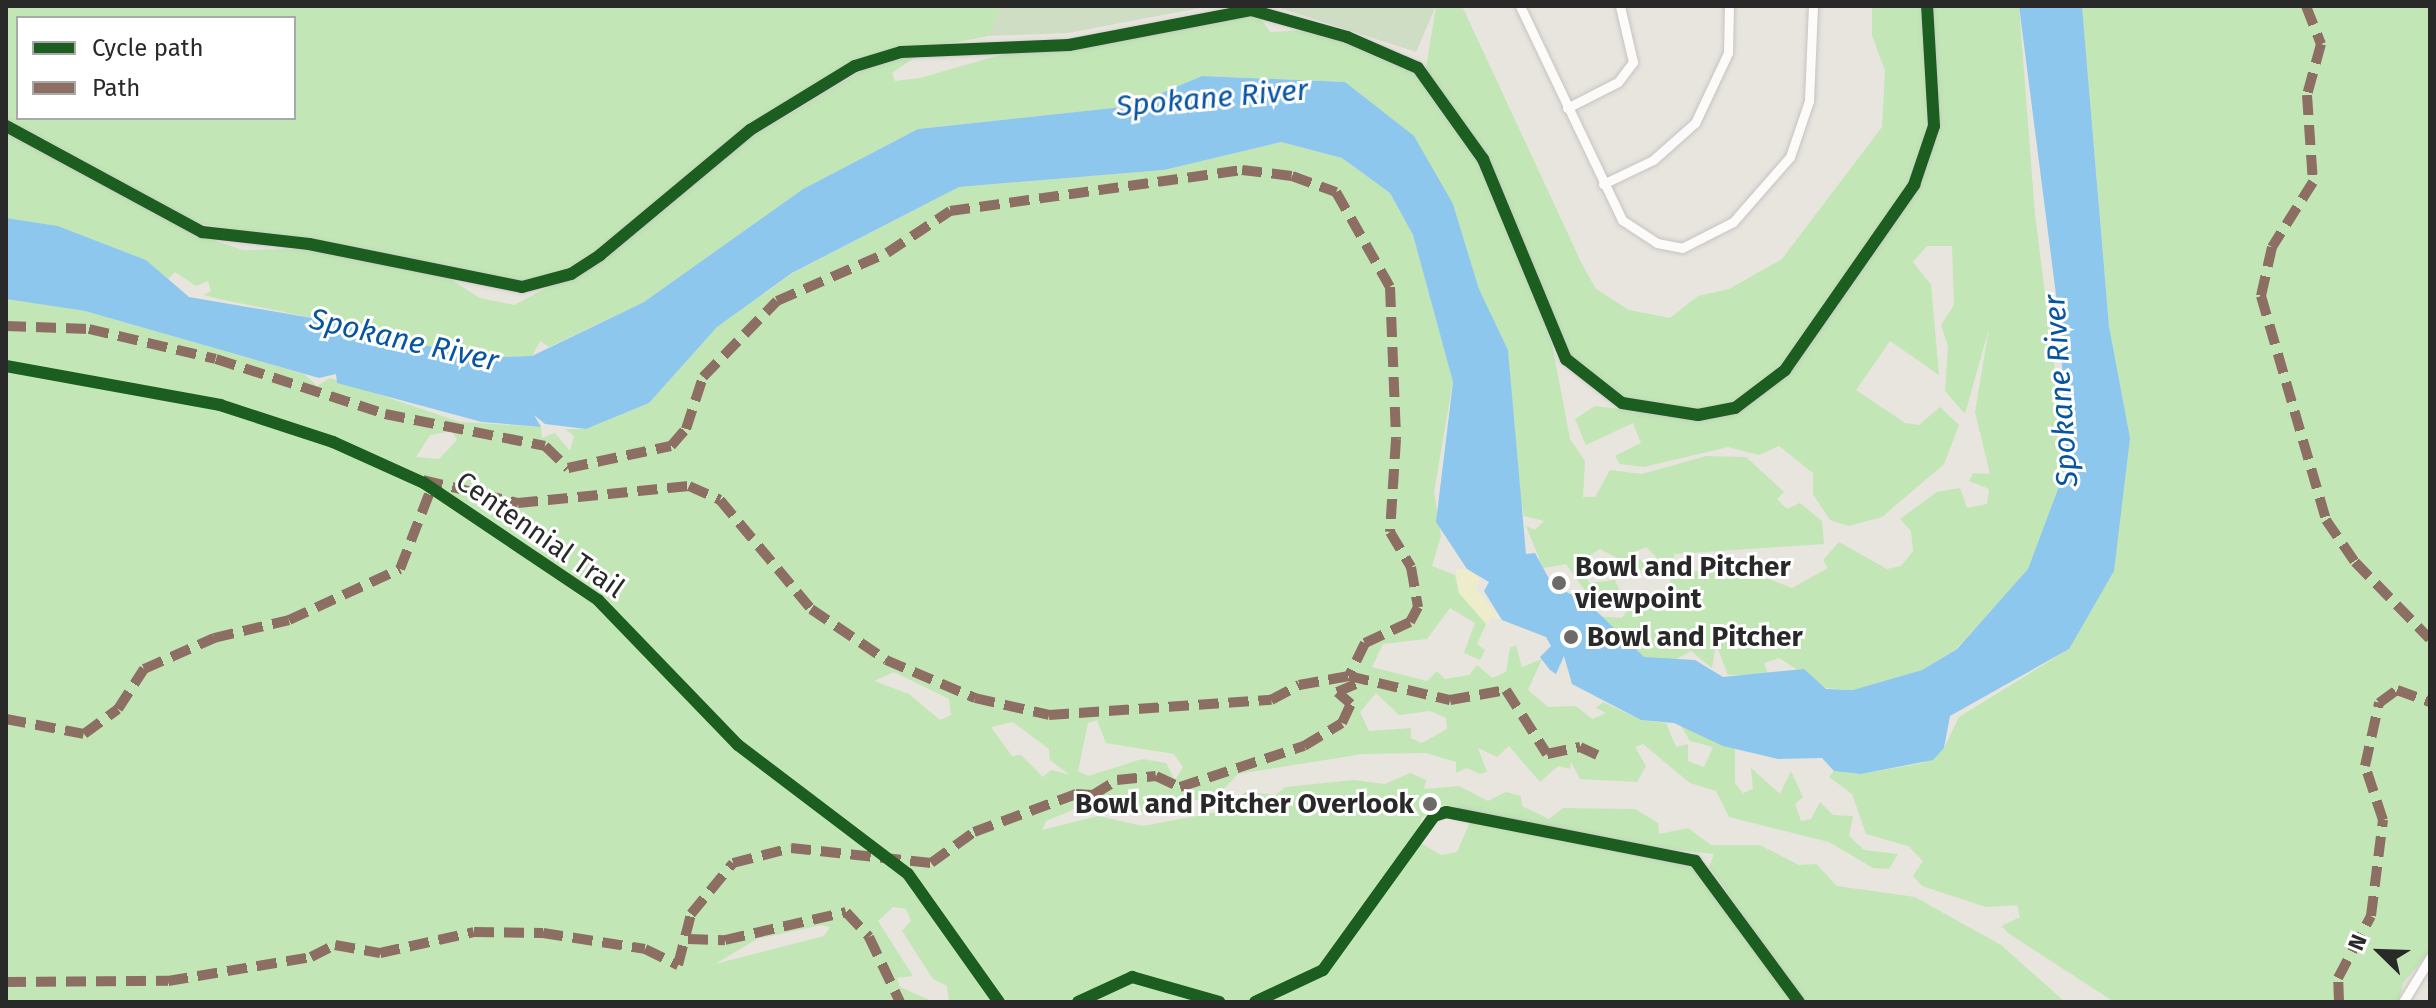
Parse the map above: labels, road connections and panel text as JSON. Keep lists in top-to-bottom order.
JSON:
{
  "streets": {
    "cycle path": ["Centennial Trail"]
  },
  "water": ["Spokane River"],
  "places": ["Bowl and Pitcher viewpoint", "Bowl and Pitcher", "Bowl and Pitcher Overlook"],
  "legend": ["Cycle path", "Path"],
  "north": "top left"
}
